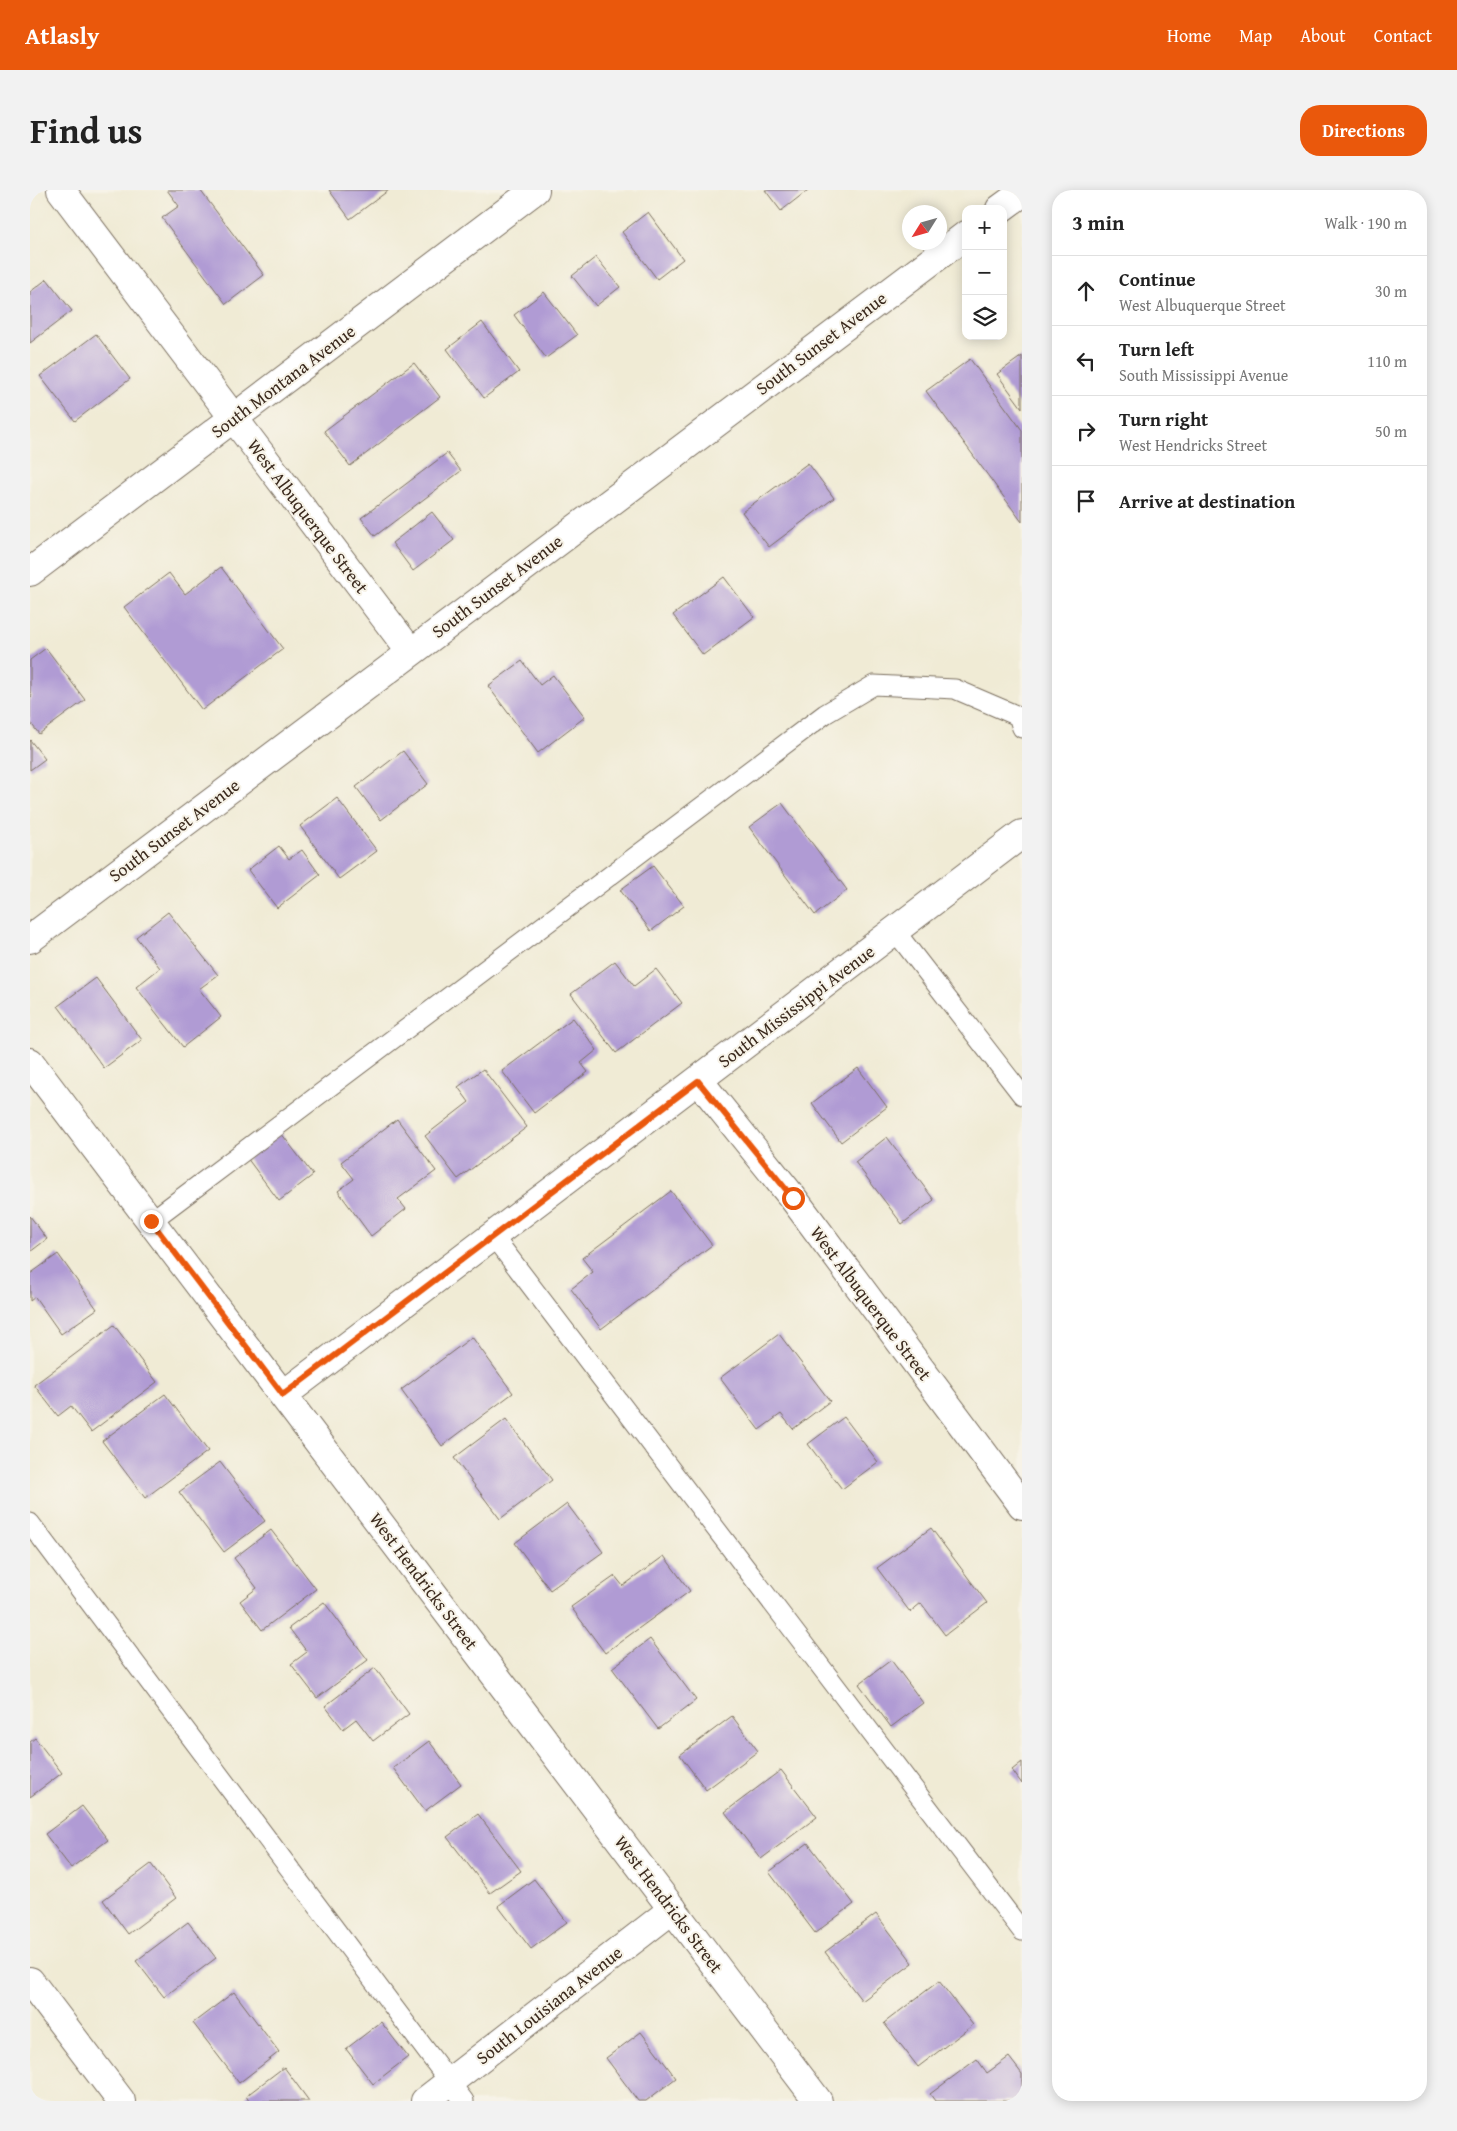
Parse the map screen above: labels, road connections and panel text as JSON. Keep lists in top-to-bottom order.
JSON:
{
  "streets": {
    "street": [
      "South Sunset Avenue",
      "South Montana Avenue",
      "West Albuquerque Street",
      "South Mississippi Avenue",
      "West Hendricks Street",
      "South Louisiana Avenue"
    ]
  },
  "crossings": [
    ["South Sunset Avenue", "West Albuquerque Street"],
    ["South Montana Avenue", "West Albuquerque Street"],
    ["West Albuquerque Street", "South Mississippi Avenue"],
    ["South Mississippi Avenue", "West Hendricks Street"],
    ["West Hendricks Street", "South Louisiana Avenue"]
  ],
  "north": "bottom left",
  "page": {
    "header": "Atlasly",
    "nav": [
      "Home",
      "Map",
      "About",
      "Contact"
    ],
    "title": "Find us",
    "buttons": "Directions",
    "heading": ["3 min", "Walk · 190 m"],
    "map_buttons": ["+", "−"],
    "list": [
      ["Continue", "West Albuquerque Street", "30 m"],
      ["Turn left", "South Mississippi Avenue", "110 m"],
      ["Turn right", "West Hendricks Street", "50 m"],
      "Arrive at destination"
    ]
  }
}
